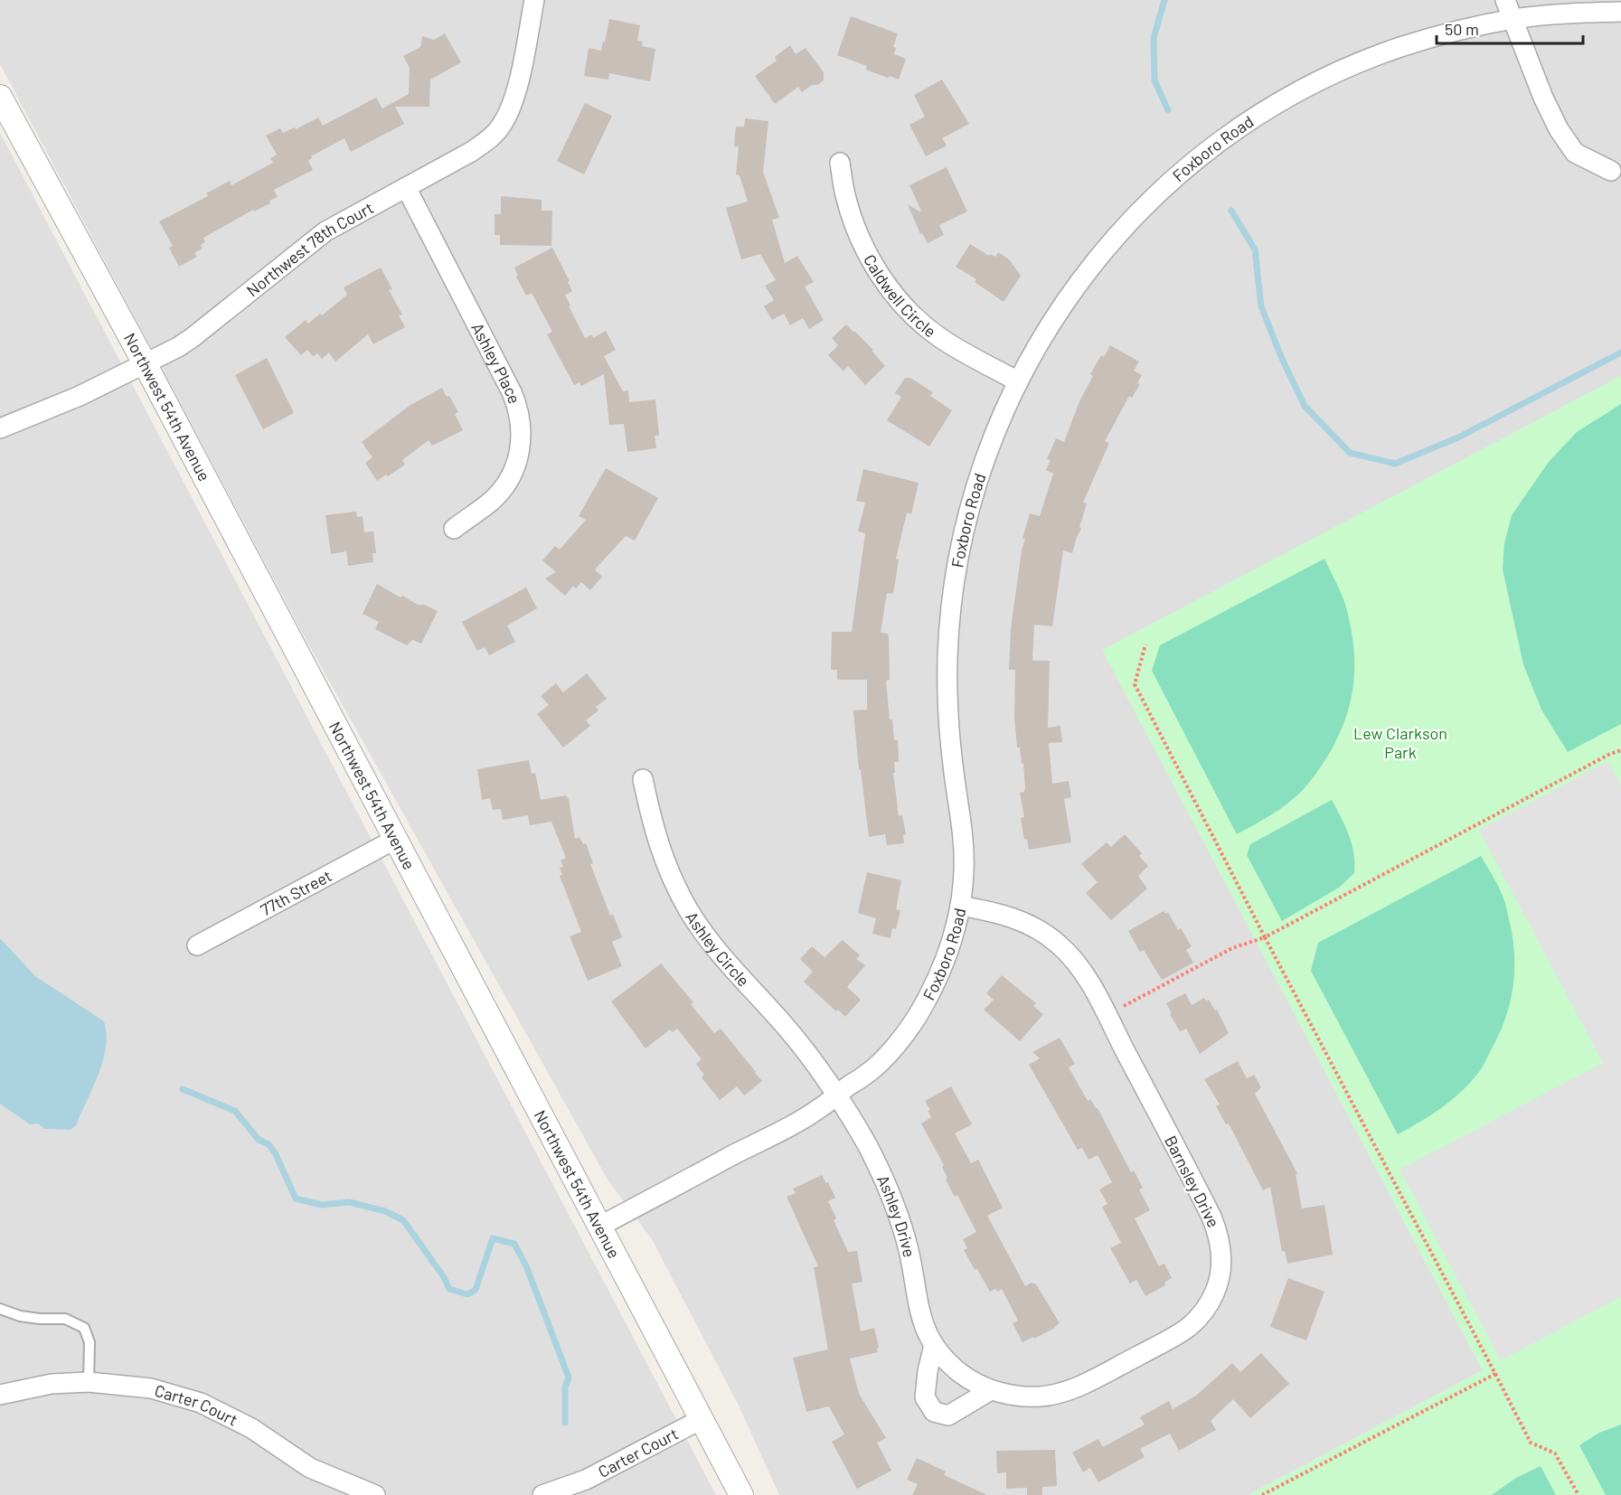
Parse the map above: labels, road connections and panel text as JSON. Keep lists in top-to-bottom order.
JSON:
{
  "streets": {
    "street": [
      "Foxboro Road",
      "Northwest 78th Court",
      "Caldwell Circle",
      "Ashley Place",
      "Northwest 54th Avenue",
      "77th Street",
      "Ashley Circle",
      "Barnsley Drive",
      "Ashley Drive",
      "Carter Court"
    ]
  },
  "crossings": [
    ["Foxboro Road", "Caldwell Circle"],
    ["Foxboro Road", "Northwest 54th Avenue"],
    ["Foxboro Road", "Ashley Circle"],
    ["Foxboro Road", "Barnsley Drive"],
    ["Foxboro Road", "Ashley Drive"],
    ["Northwest 78th Court", "Ashley Place"],
    ["Northwest 78th Court", "Northwest 54th Avenue"],
    ["Northwest 54th Avenue", "77th Street"],
    ["Northwest 54th Avenue", "Carter Court"],
    ["Ashley Circle", "Ashley Drive"],
    ["Barnsley Drive", "Ashley Drive"]
  ],
  "parks": ["Lew Clarkson Park"],
  "scale_bar": "50 m"
}
